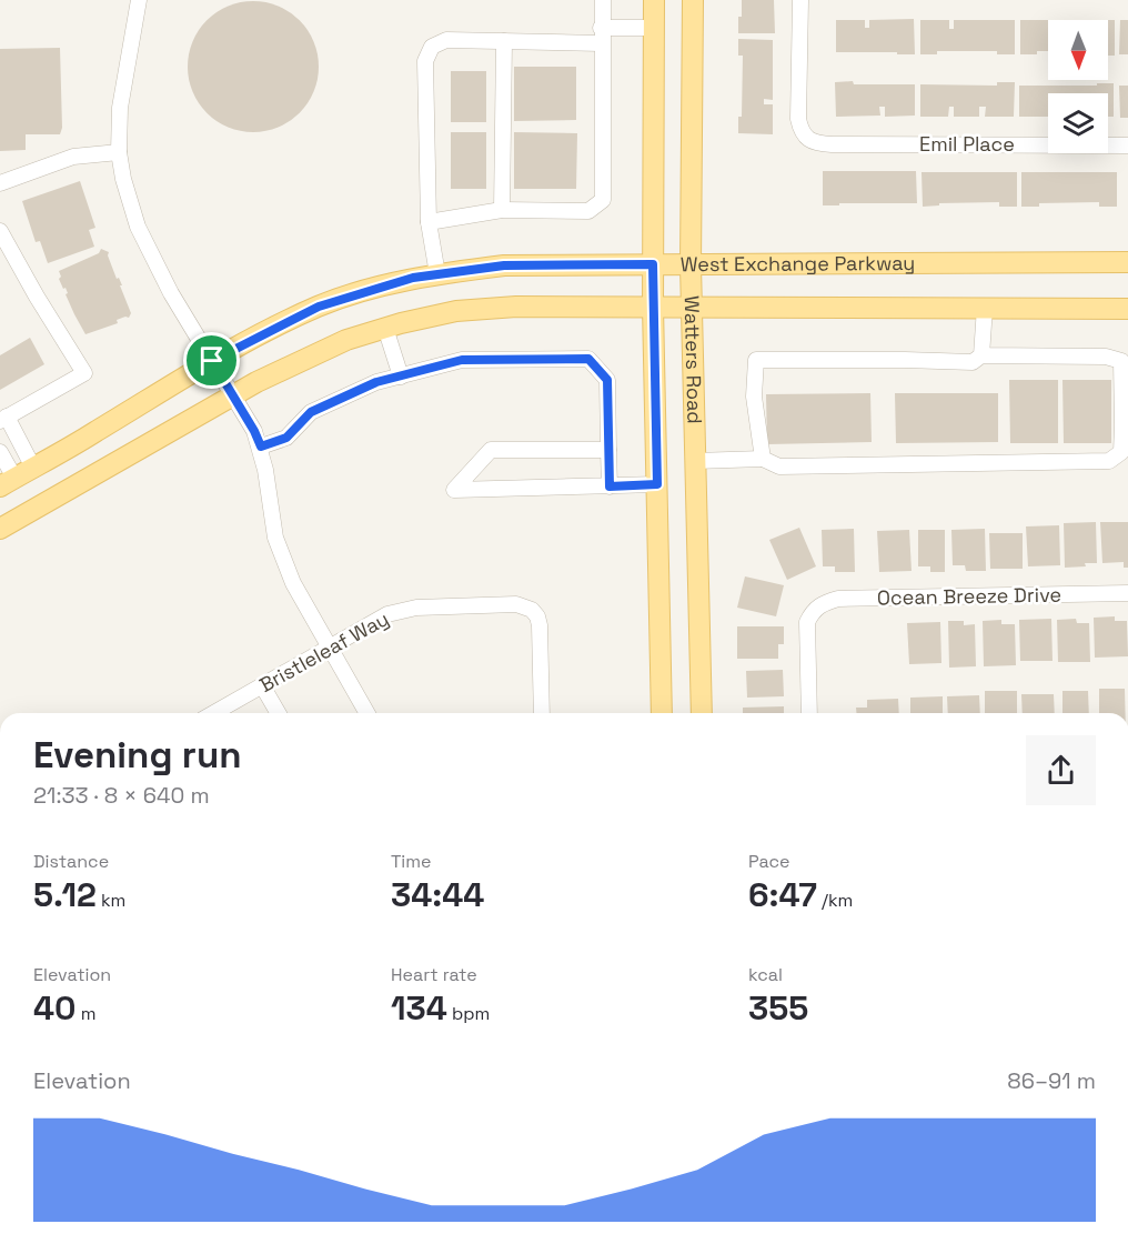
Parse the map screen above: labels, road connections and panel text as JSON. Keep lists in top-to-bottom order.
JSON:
{
  "streets": {
    "main road": ["West Exchange Parkway", "Watters Road"],
    "street": ["Emil Place", "Ocean Breeze Drive", "Bristleleaf Way"]
  },
  "crossings": [
    ["West Exchange Parkway", "Watters Road"]
  ],
  "north": "bottom",
  "page": {
    "heading": ["Evening run", "21:33 · 8 × 640 m"],
    "stats": [
      ["Distance", "5.12 km"],
      ["Time", "34:44"],
      ["Pace", "6:47 /km"],
      ["Elevation", "40 m"],
      ["Heart rate", "134 bpm"],
      ["kcal", "355"]
    ],
    "chart": ["Elevation", "86–91 m"]
  }
}
